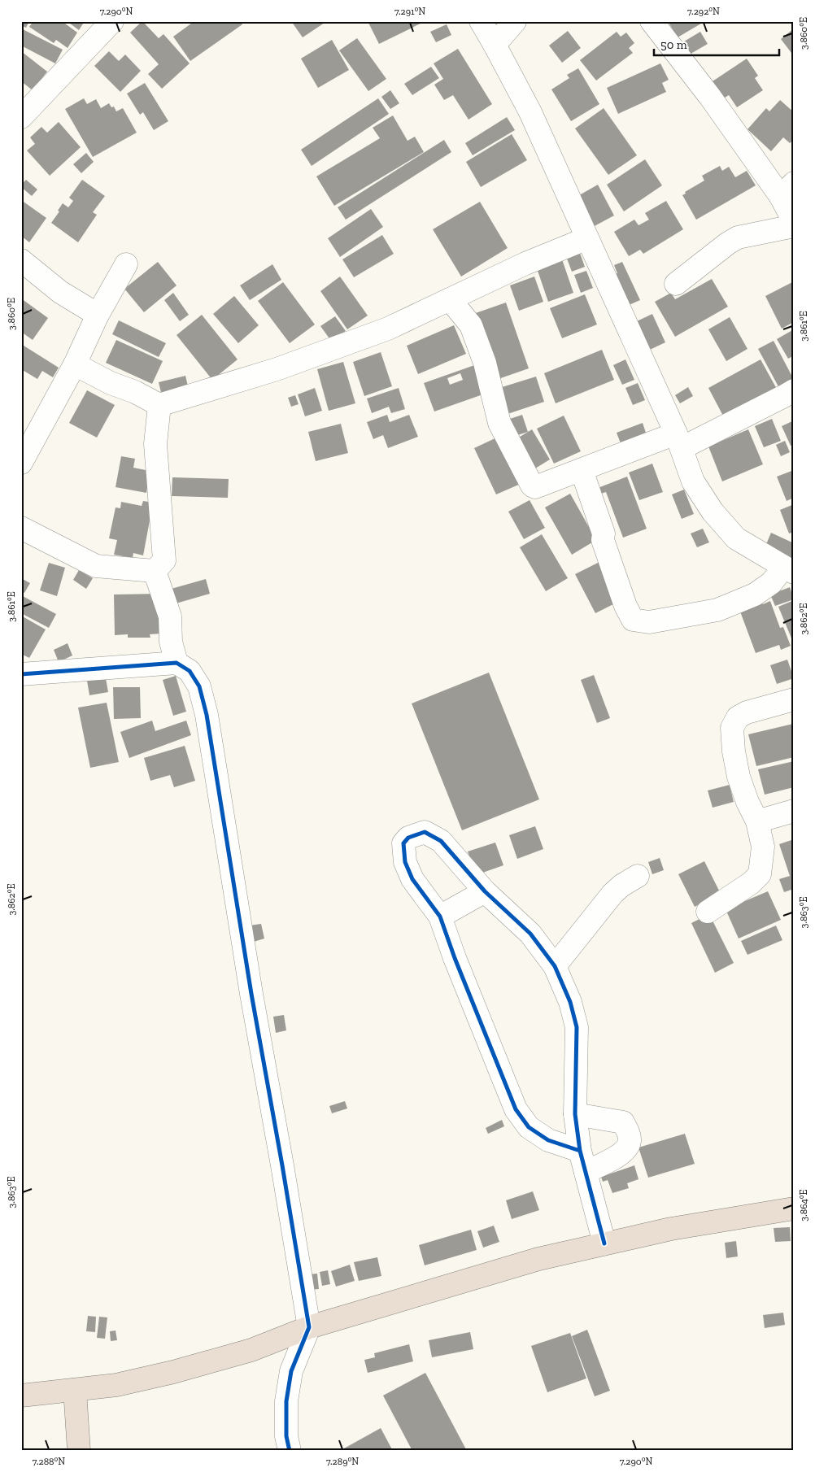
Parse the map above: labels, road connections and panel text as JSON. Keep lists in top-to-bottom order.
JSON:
{
  "scale_bar": "50 m",
  "coordinates": [
    "7.290°N",
    "7.291°N",
    "7.292°N",
    "3.860°E",
    "3.861°E",
    "3.862°E",
    "3.863°E",
    "3.864°E",
    "7.288°N",
    "7.289°N"
  ]
}
